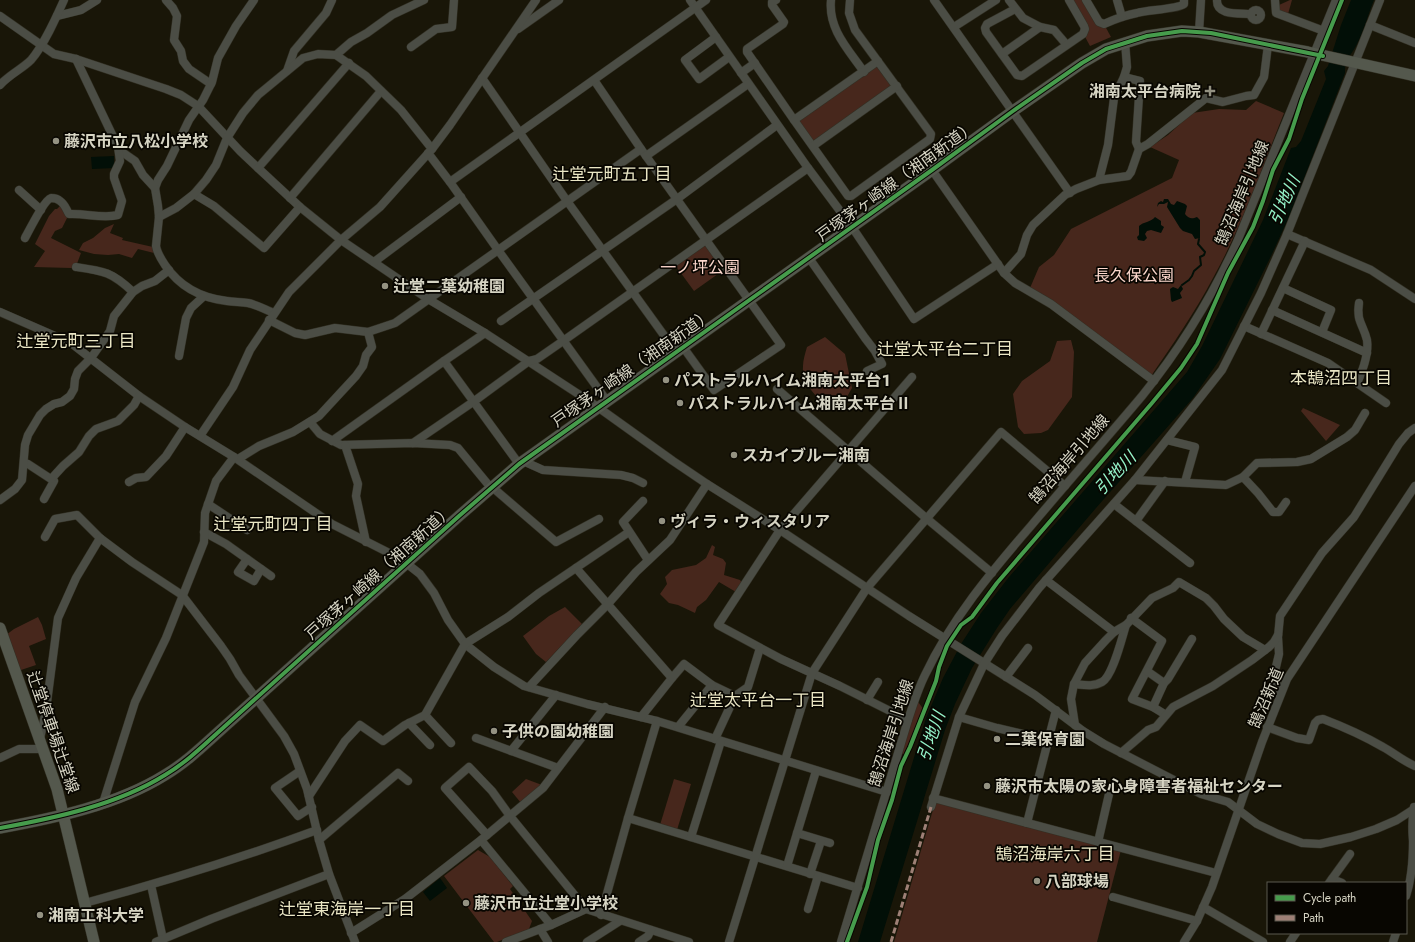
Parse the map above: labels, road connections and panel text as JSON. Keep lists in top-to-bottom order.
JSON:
{
  "streets": {
    "main road": ["戸塚茅ヶ崎線（湘南新道）", "辻堂停車場辻堂線"],
    "street": ["鵠沼海岸引地線", "鵠沼新道"]
  },
  "crossings": [
    ["戸塚茅ヶ崎線（湘南新道）", "鵠沼海岸引地線"],
    ["戸塚茅ヶ崎線（湘南新道）", "辻堂停車場辻堂線"]
  ],
  "districts": [
    "辻堂元町五丁目",
    "辻堂元町三丁目",
    "辻堂太平台二丁目",
    "本鵠沼四丁目",
    "辻堂元町四丁目",
    "辻堂太平台一丁目",
    "鵠沼海岸六丁目",
    "辻堂東海岸一丁目"
  ],
  "water": ["引地川"],
  "parks": ["一ノ坪公園", "長久保公園"],
  "places": {
    "health": ["湘南太平台病院"],
    "other": [
      "藤沢市立八松小学校",
      "辻堂二葉幼稚園",
      "パストラルハイム湘南太平台１",
      "パストラルハイム湘南太平台Ⅱ",
      "スカイブルー湘南",
      "ヴィラ・ウィスタリア",
      "子供の園幼稚園",
      "二葉保育園",
      "藤沢市太陽の家心身障害者福祉センター",
      "八部球場",
      "藤沢市立辻堂小学校",
      "湘南工科大学"
    ]
  },
  "legend": ["Cycle path", "Path"]
}
